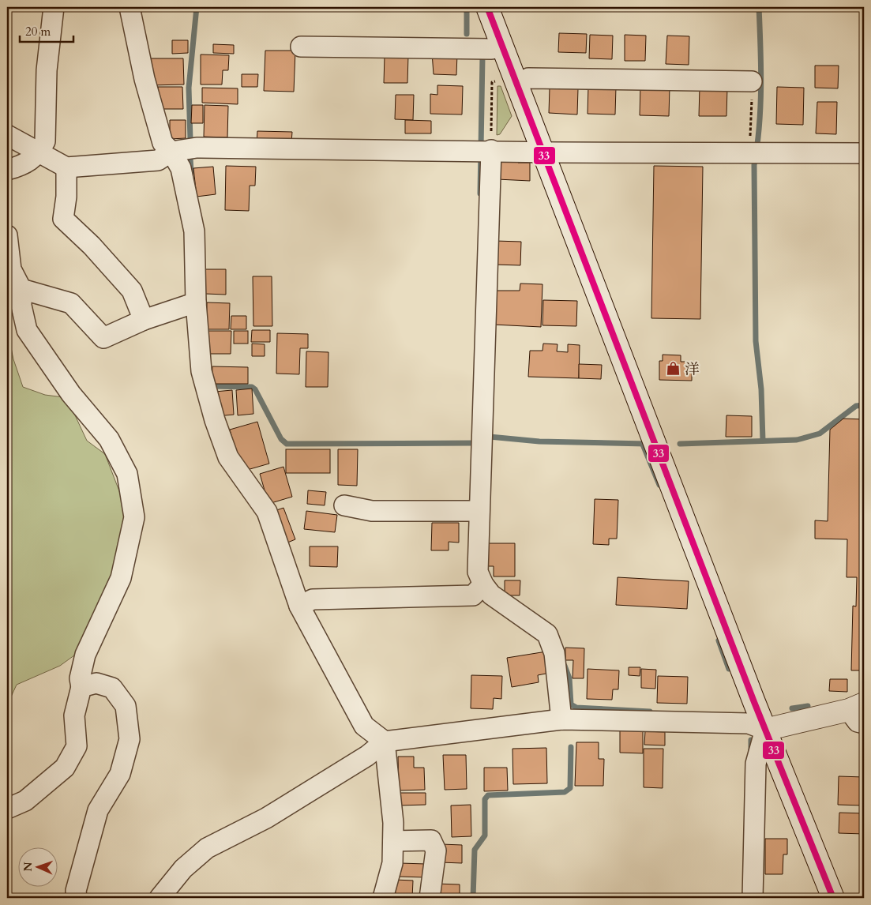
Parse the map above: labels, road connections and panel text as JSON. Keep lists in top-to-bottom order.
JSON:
{
  "places": {
    "shop": ["洋"]
  },
  "lines": ["transit line 33"],
  "scale_bar": "20 m",
  "north": "left"
}
